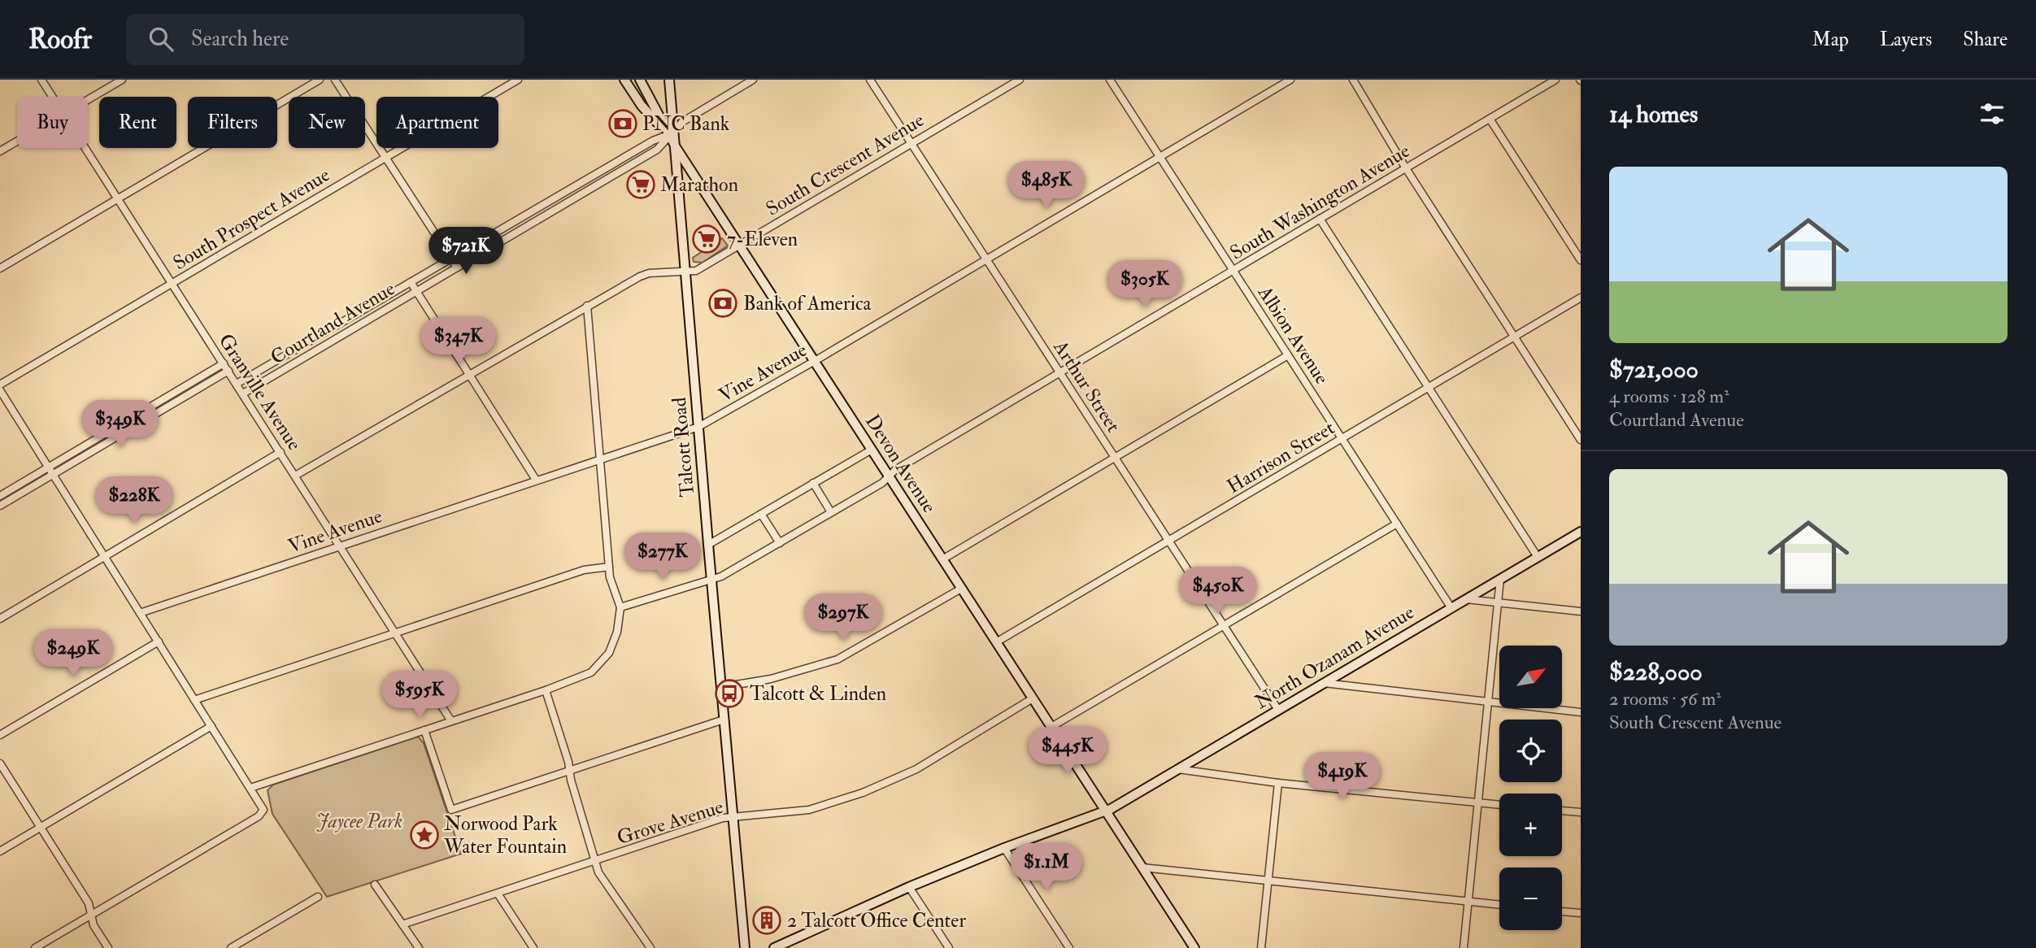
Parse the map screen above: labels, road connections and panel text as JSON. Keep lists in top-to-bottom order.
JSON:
{
  "streets": {
    "street": [
      "South Crescent Avenue",
      "South Washington Avenue",
      "South Prospect Avenue",
      "Courtland Avenue",
      "Albion Avenue",
      "Vine Avenue",
      "Arthur Street",
      "Granville Avenue",
      "Talcott Road",
      "Harrison Street",
      "Devon Avenue",
      "North Ozanam Avenue",
      "Grove Avenue"
    ]
  },
  "crossings": [
    ["South Crescent Avenue", "Arthur Street"],
    ["South Crescent Avenue", "Granville Avenue"],
    ["South Crescent Avenue", "Talcott Road"],
    ["South Crescent Avenue", "Devon Avenue"],
    ["South Washington Avenue", "Albion Avenue"],
    ["South Washington Avenue", "Arthur Street"],
    ["South Washington Avenue", "Talcott Road"],
    ["South Washington Avenue", "Devon Avenue"],
    ["South Prospect Avenue", "Granville Avenue"],
    ["Courtland Avenue", "Granville Avenue"],
    ["Courtland Avenue", "Devon Avenue"],
    ["Albion Avenue", "Vine Avenue"],
    ["Albion Avenue", "Harrison Street"],
    ["Albion Avenue", "North Ozanam Avenue"],
    ["Vine Avenue", "Arthur Street"],
    ["Vine Avenue", "Granville Avenue"],
    ["Vine Avenue", "Talcott Road"],
    ["Vine Avenue", "Devon Avenue"],
    ["Arthur Street", "Harrison Street"],
    ["Arthur Street", "North Ozanam Avenue"],
    ["Talcott Road", "Devon Avenue"],
    ["Talcott Road", "Grove Avenue"],
    ["Harrison Street", "Devon Avenue"],
    ["Devon Avenue", "North Ozanam Avenue"],
    ["Devon Avenue", "Grove Avenue"]
  ],
  "parks": ["Jaycee Park"],
  "places": {
    "bank": ["PNC Bank", "Bank of America"],
    "supermarket": ["Marathon", "7-Eleven"],
    "bus stop": ["Talcott & Linden"],
    "place": ["Norwood Park Water Fountain"],
    "building": ["2 Talcott Office Center"]
  },
  "north": "top right",
  "page": {
    "header": "Roofr",
    "search": "Search here",
    "nav": ["Map", "Layers", "Share"],
    "heading": "14 homes",
    "chip": [
      "Buy",
      "Rent",
      "Filters",
      "New",
      "Apartment"
    ],
    "list": [
      {
        "name": "$721,000",
        "note": "4 rooms · 128 m² · Courtland Avenue"
      },
      {
        "name": "$228,000",
        "note": "2 rooms · 56 m² · South Crescent Avenue"
      }
    ],
    "price": [
      "$485K",
      "$721K",
      "$305K",
      "$347K",
      "$349K",
      "$228K",
      "$277K",
      "$450K",
      "$297K",
      "$249K",
      "$595K",
      "$445K",
      "$419K",
      "$1.1M"
    ],
    "map_buttons": ["+", "−"]
  }
}
